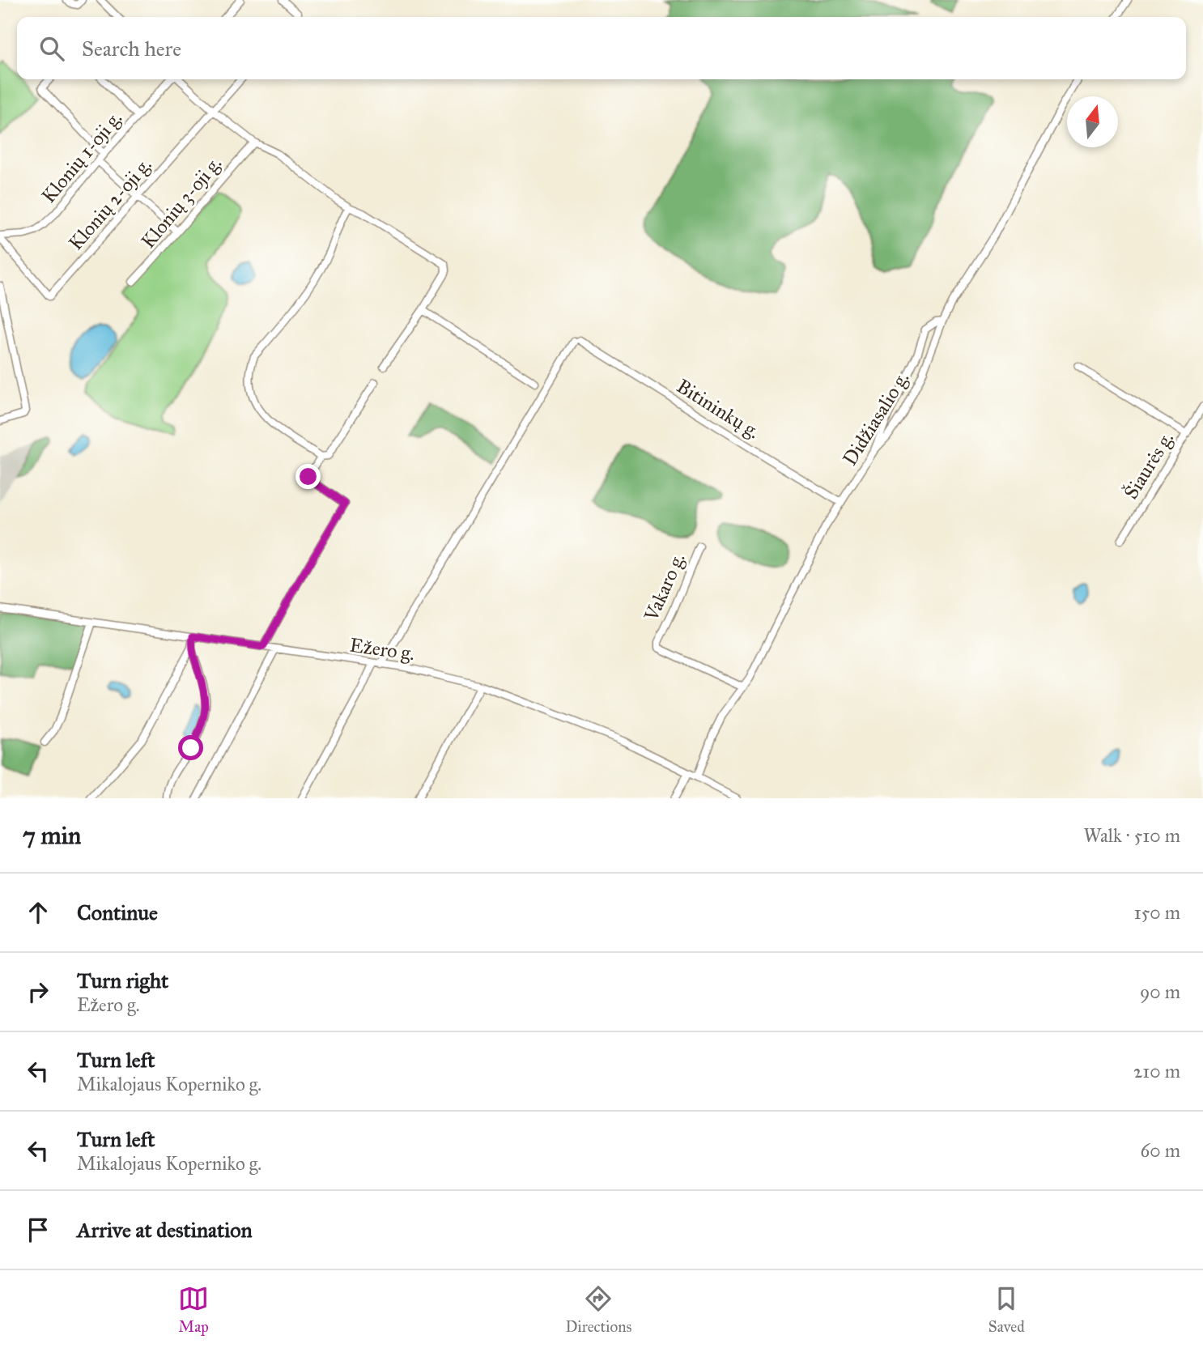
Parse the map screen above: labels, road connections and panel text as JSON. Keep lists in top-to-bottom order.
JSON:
{
  "streets": {
    "street": [
      "Klonių 1-oji g.",
      "Klonių 3-oji g.",
      "Klonių 2-oji g.",
      "Bitininkų g.",
      "Didžiasalio g.",
      "Šiaurės g.",
      "Vakaro g.",
      "Ežero g."
    ]
  },
  "crossings": [
    ["Klonių 1-oji g.", "Klonių 2-oji g."],
    ["Bitininkų g.", "Didžiasalio g."],
    ["Bitininkų g.", "Ežero g."],
    ["Didžiasalio g.", "Vakaro g."],
    ["Didžiasalio g.", "Ežero g."]
  ],
  "north": "top",
  "page": {
    "search": "Search here",
    "heading": ["7 min", "Walk · 510 m"],
    "list": [
      ["Continue", "150 m"],
      ["Turn right", "Ežero g.", "90 m"],
      ["Turn left", "Mikalojaus Koperniko g.", "210 m"],
      ["Turn left", "Mikalojaus Koperniko g.", "60 m"],
      "Arrive at destination"
    ],
    "nav": ["Map", "Directions", "Saved"]
  }
}
